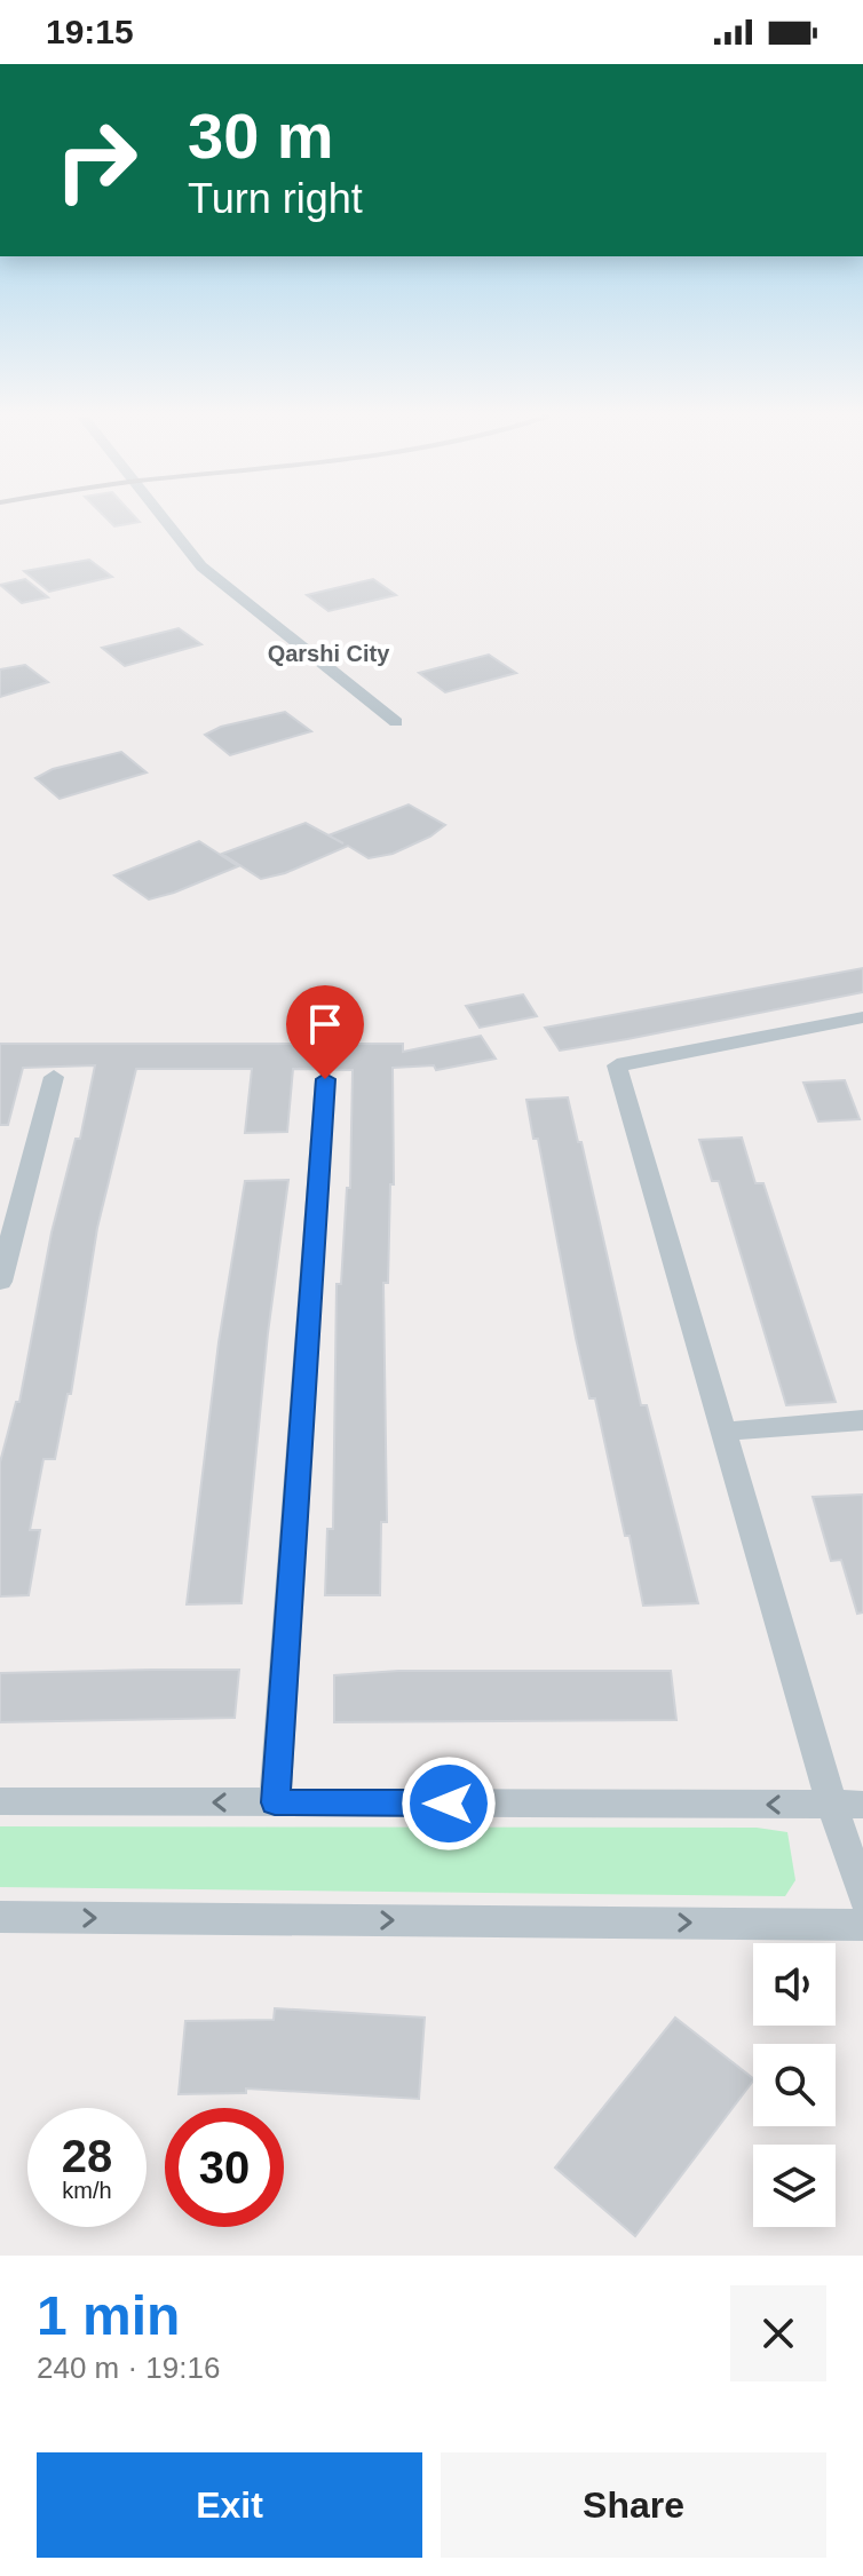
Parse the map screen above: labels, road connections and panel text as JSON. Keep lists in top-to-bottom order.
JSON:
{
  "districts": ["Qarshi City"],
  "page": {
    "status": "19:15",
    "turn": ["30 m", "Turn right"],
    "speed": "28 km/h",
    "limit": "30",
    "heading": ["1 min", "240 m · 19:16"],
    "buttons": ["Exit", "Share"]
  }
}
